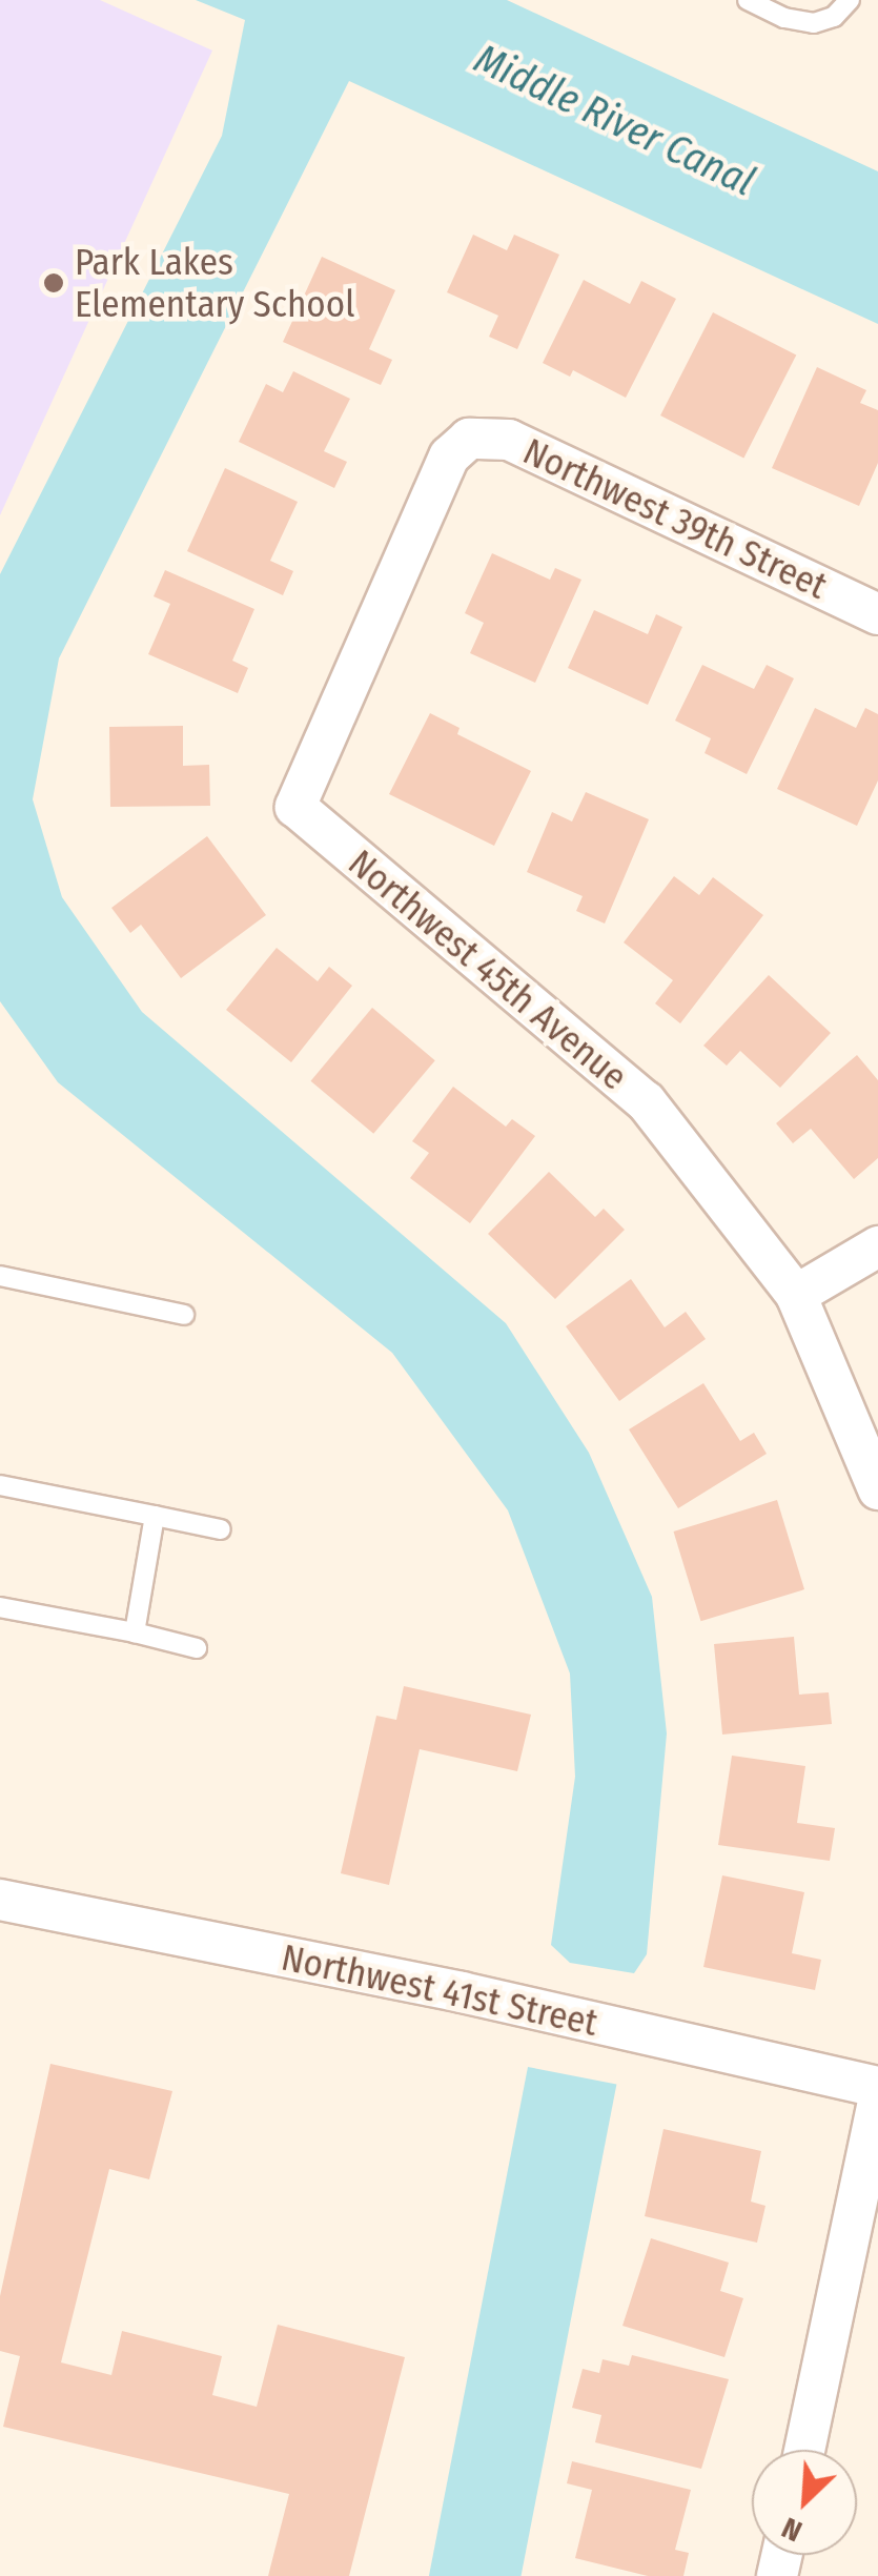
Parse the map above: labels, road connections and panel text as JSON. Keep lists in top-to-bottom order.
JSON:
{
  "streets": {
    "street": ["Northwest 39th Street", "Northwest 45th Avenue", "Northwest 41st Street"]
  },
  "crossings": [
    ["Northwest 39th Street", "Northwest 45th Avenue"]
  ],
  "water": ["Middle River Canal"],
  "places": ["Park Lakes Elementary School"],
  "north": "bottom left"
}
